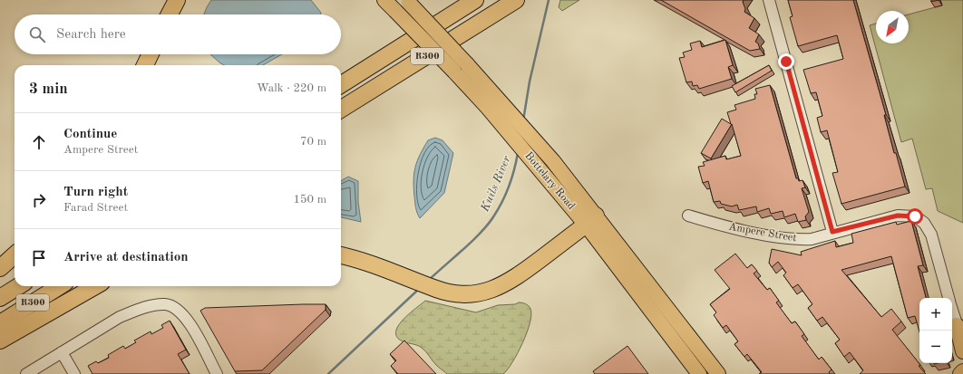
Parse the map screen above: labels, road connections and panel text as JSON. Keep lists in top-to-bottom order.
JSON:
{
  "streets": {
    "highway": ["R300"],
    "main road": ["Bottelary Road"],
    "street": ["Ampere Street"]
  },
  "water": ["Kuils River"],
  "north": "bottom left",
  "page": {
    "search": "Search here",
    "heading": ["3 min", "Walk · 220 m"],
    "list": [
      ["Continue", "Ampere Street", "70 m"],
      ["Turn right", "Farad Street", "150 m"],
      "Arrive at destination"
    ],
    "map_buttons": ["+", "−"]
  }
}
